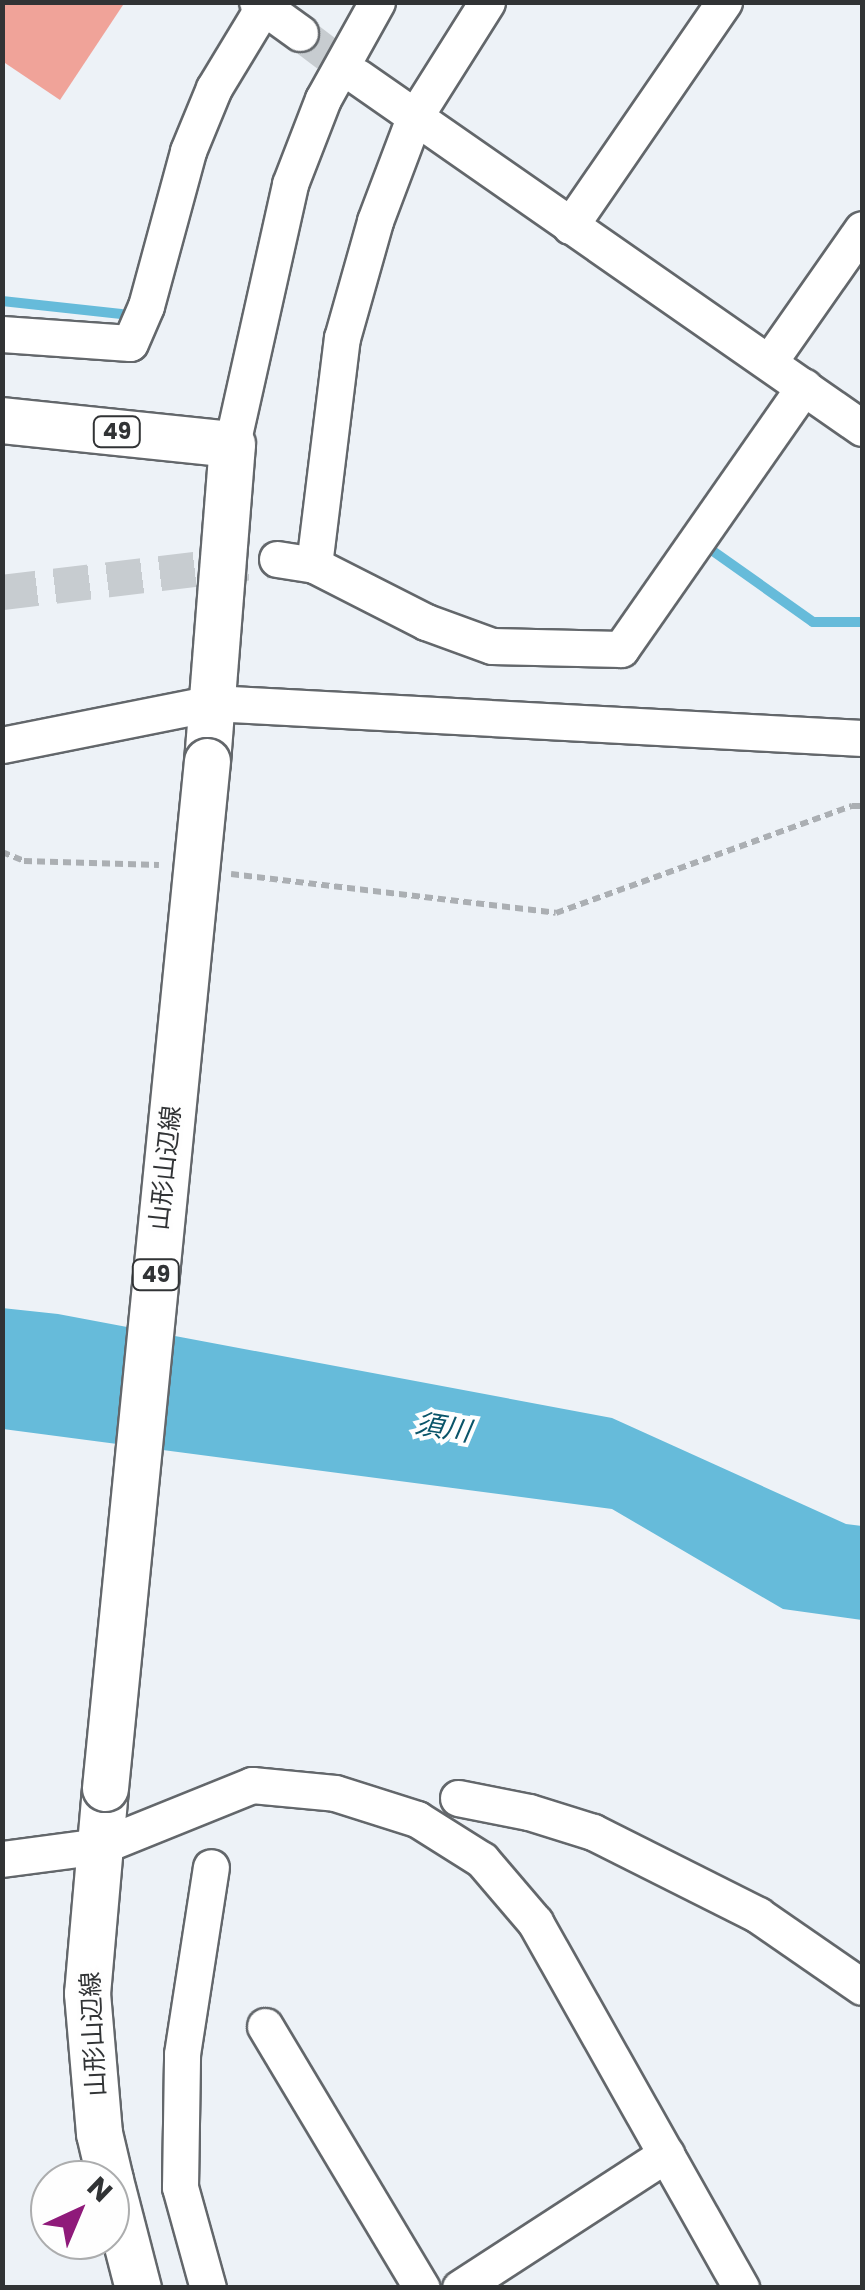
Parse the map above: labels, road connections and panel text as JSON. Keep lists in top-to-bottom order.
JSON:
{
  "streets": {
    "main road": ["49", "山形山辺線"]
  },
  "crossings": [
    ["49", "山形山辺線"]
  ],
  "water": ["須川"],
  "north": "top right"
}
